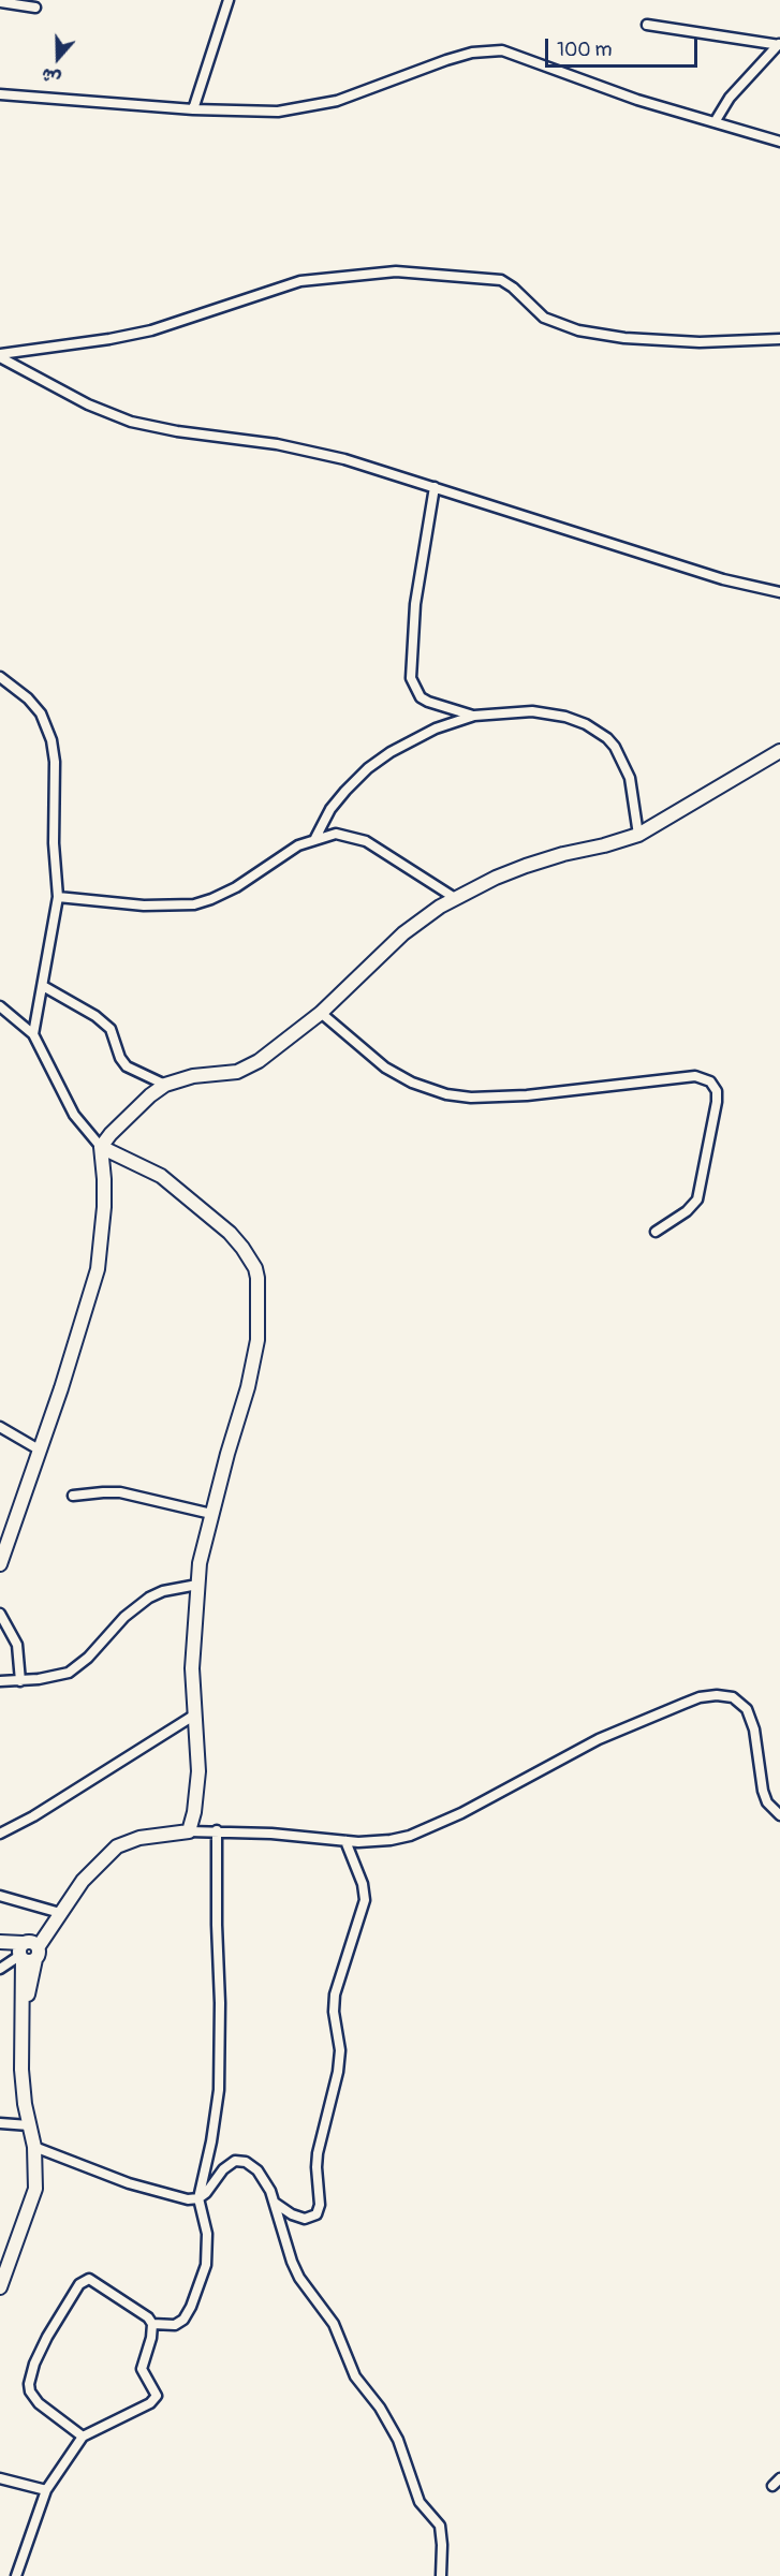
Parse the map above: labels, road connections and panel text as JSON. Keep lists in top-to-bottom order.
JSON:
{
  "scale_bar": "100 m",
  "north": "bottom"
}
